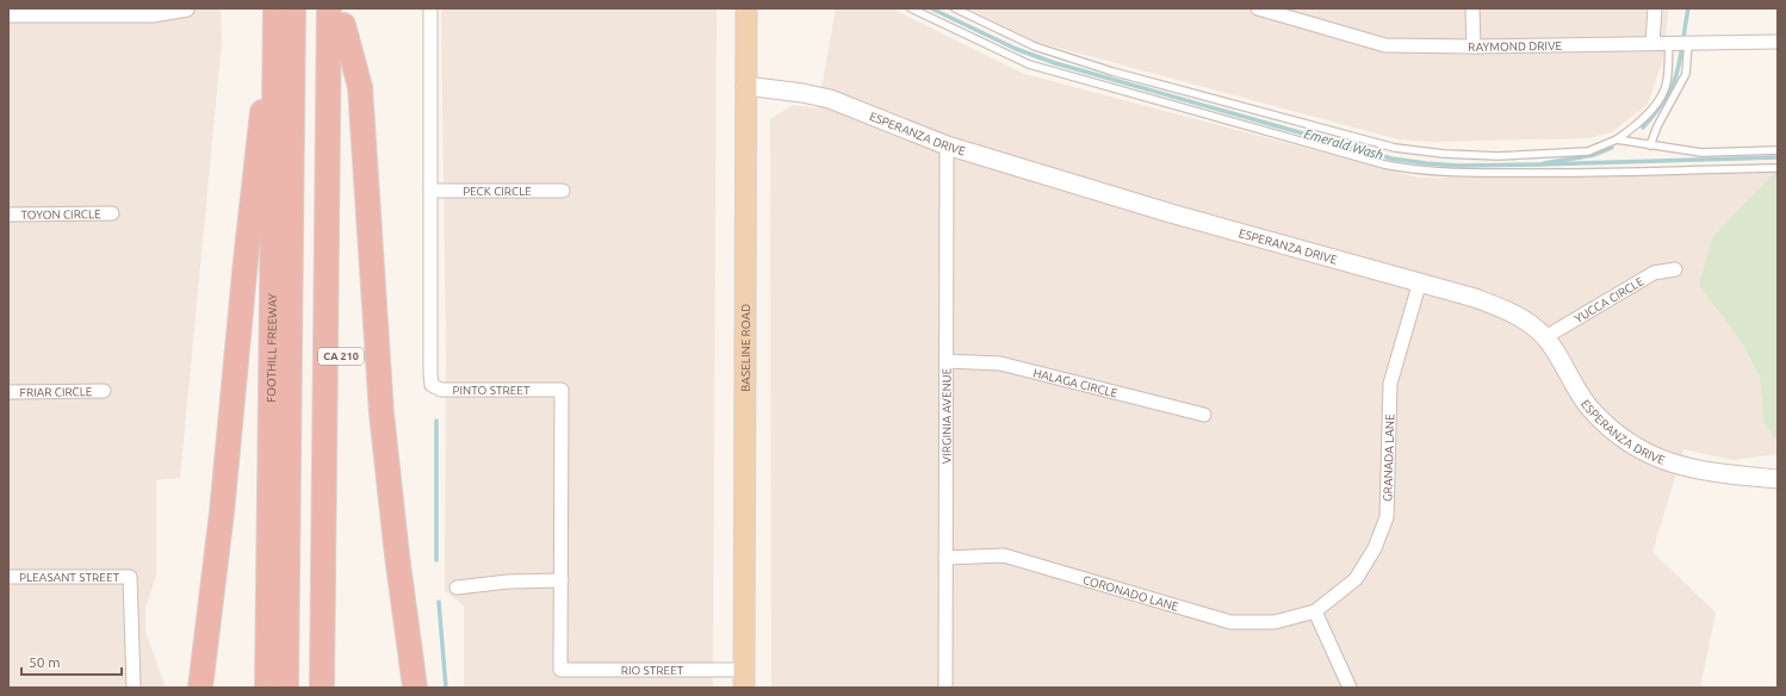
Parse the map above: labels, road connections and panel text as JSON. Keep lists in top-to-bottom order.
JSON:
{
  "streets": {
    "highway": ["FOOTHILL FREEWAY", "CA 210"],
    "main road": ["ESPERANZA DRIVE", "BASELINE ROAD"],
    "street": [
      "RAYMOND DRIVE",
      "PECK CIRCLE",
      "TOYON CIRCLE",
      "YUCCA CIRCLE",
      "HALAGA CIRCLE",
      "PINTO STREET",
      "FRIAR CIRCLE",
      "VIRGINIA AVENUE",
      "GRANADA LANE",
      "PLEASANT STREET",
      "CORONADO LANE",
      "RIO STREET"
    ]
  },
  "crossings": [
    ["ESPERANZA DRIVE", "YUCCA CIRCLE"],
    ["ESPERANZA DRIVE", "BASELINE ROAD"],
    ["ESPERANZA DRIVE", "VIRGINIA AVENUE"],
    ["ESPERANZA DRIVE", "GRANADA LANE"],
    ["PECK CIRCLE", "PINTO STREET"],
    ["BASELINE ROAD", "RIO STREET"],
    ["HALAGA CIRCLE", "VIRGINIA AVENUE"],
    ["PINTO STREET", "RIO STREET"],
    ["VIRGINIA AVENUE", "CORONADO LANE"],
    ["GRANADA LANE", "CORONADO LANE"]
  ],
  "water": ["Emerald Wash"],
  "scale_bar": "50 m"
}
